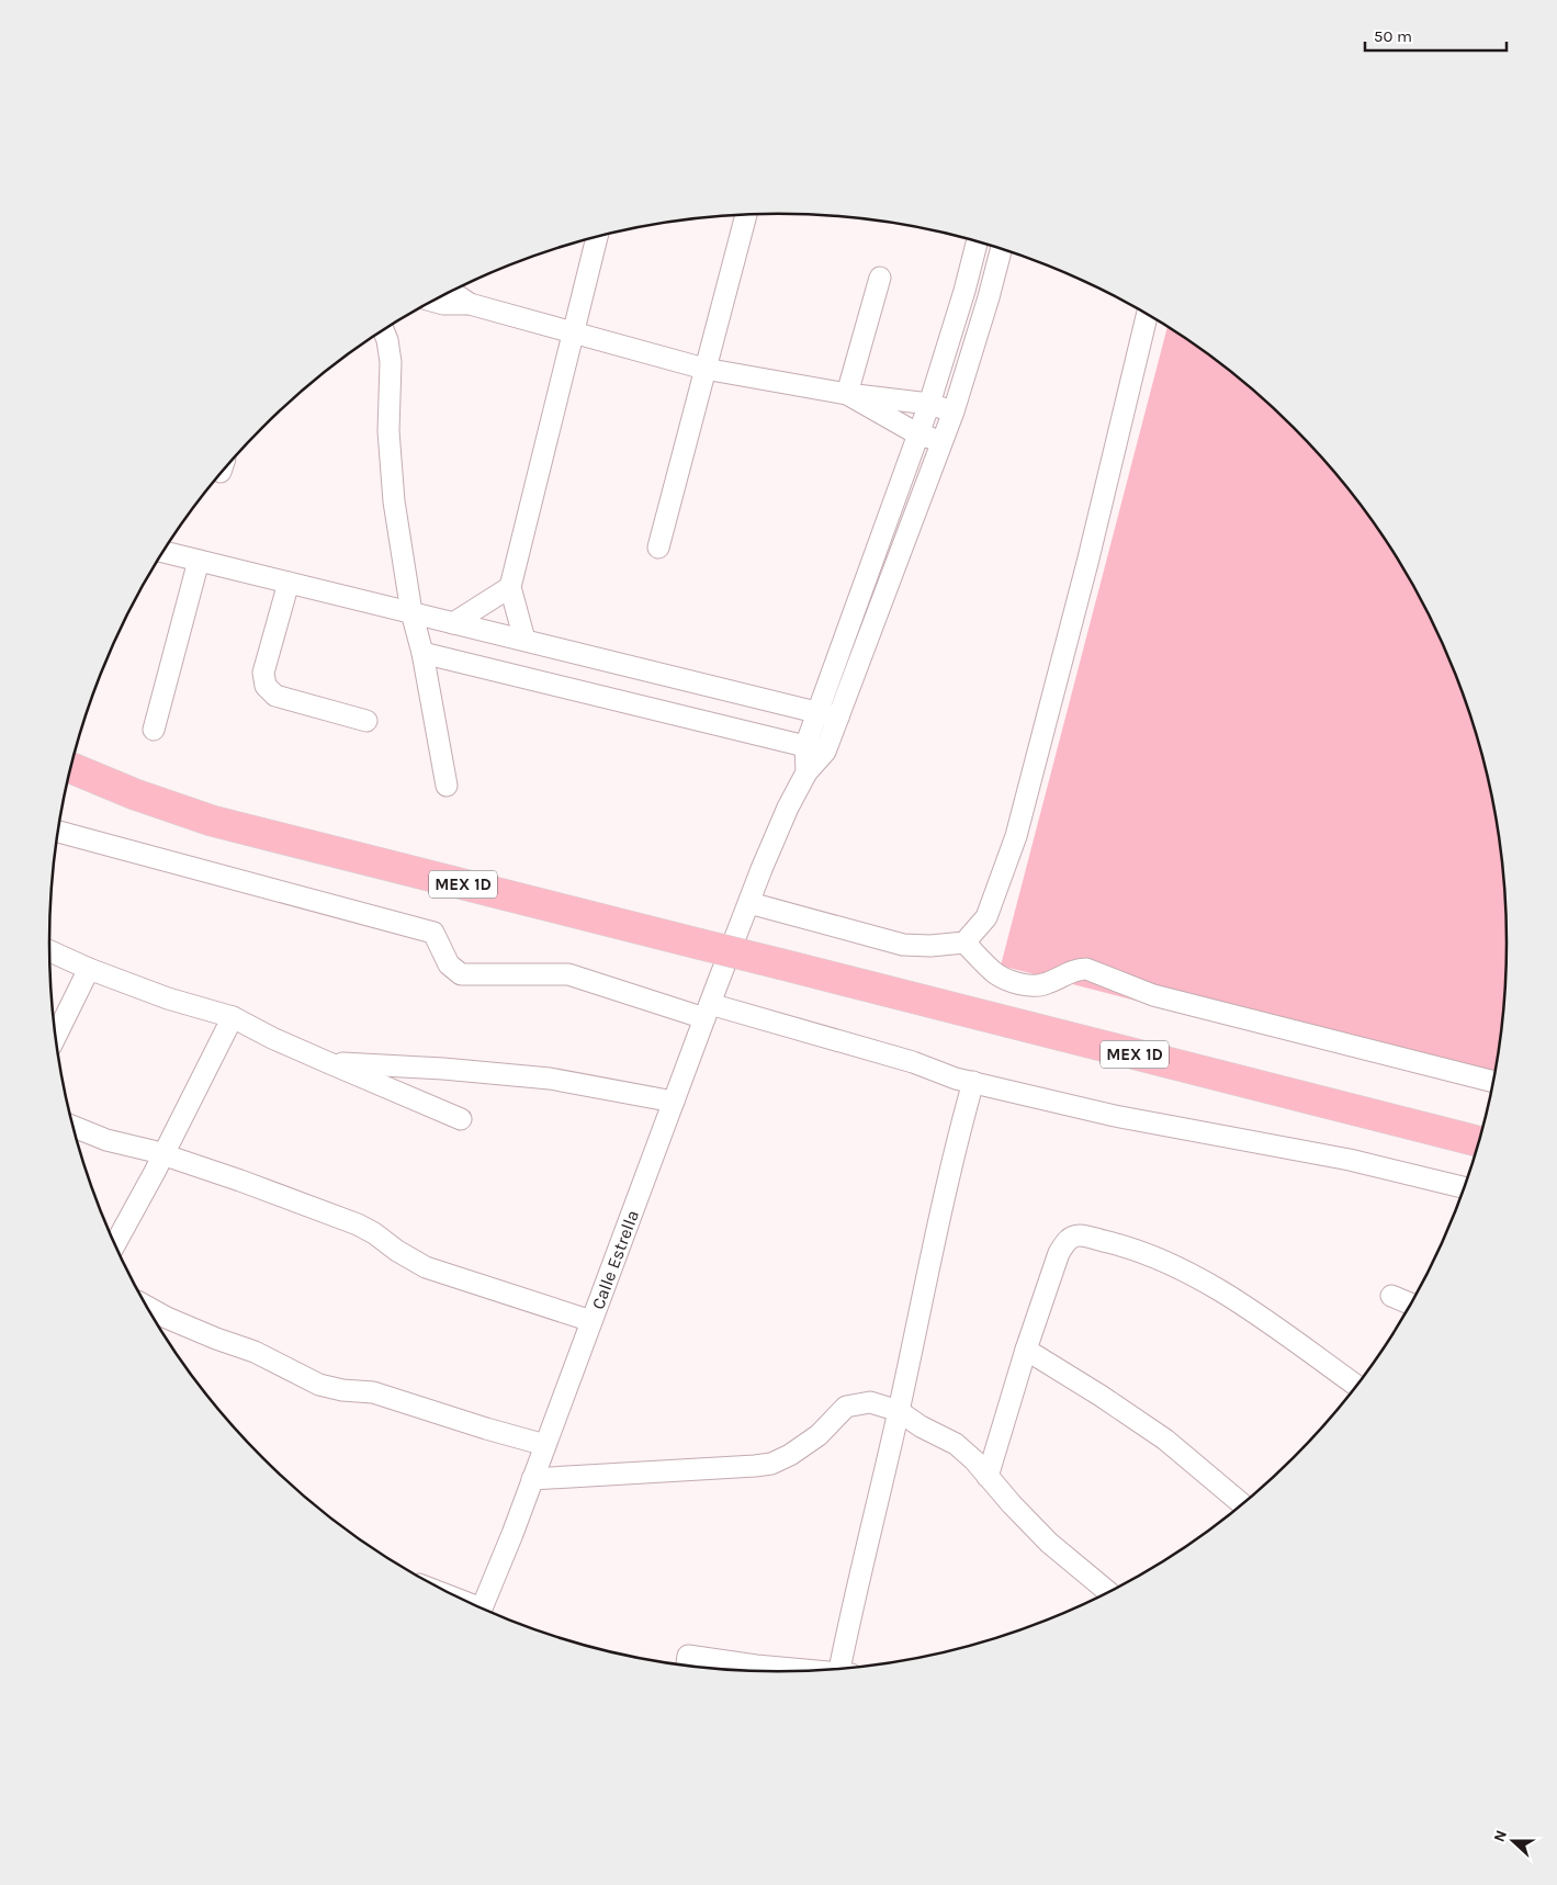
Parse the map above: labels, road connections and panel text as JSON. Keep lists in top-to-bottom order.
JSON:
{
  "streets": {
    "highway": ["MEX 1D"],
    "street": ["Calle Estrella"]
  },
  "scale_bar": "50 m",
  "north": "left"
}
